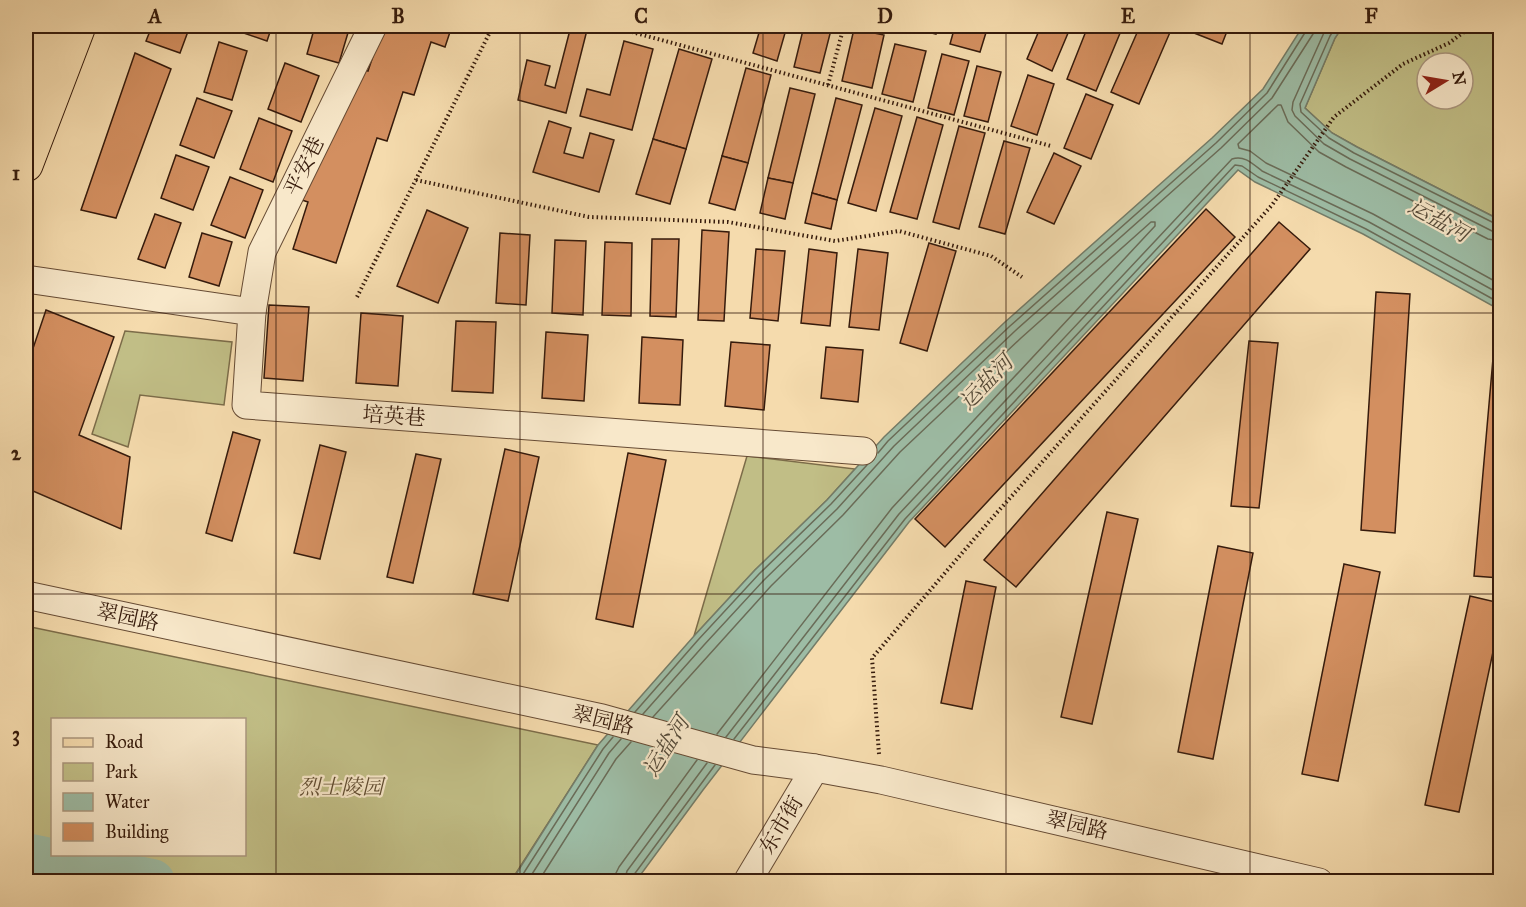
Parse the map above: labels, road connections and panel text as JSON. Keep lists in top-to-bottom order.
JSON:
{
  "streets": {
    "street": [
      "平安巷",
      "培英巷",
      "翠园路",
      "东市街"
    ]
  },
  "crossings": [
    ["平安巷", "培英巷"],
    ["翠园路", "东市街"]
  ],
  "water": ["运盐河"],
  "parks": ["烈士陵园"],
  "legend": [
    "Road",
    "Park",
    "Water",
    "Building"
  ],
  "north": "right",
  "grid": {
    "columns": [
      "A",
      "B",
      "C",
      "D",
      "E",
      "F"
    ],
    "rows": ["1", "2", "3"]
  }
}
